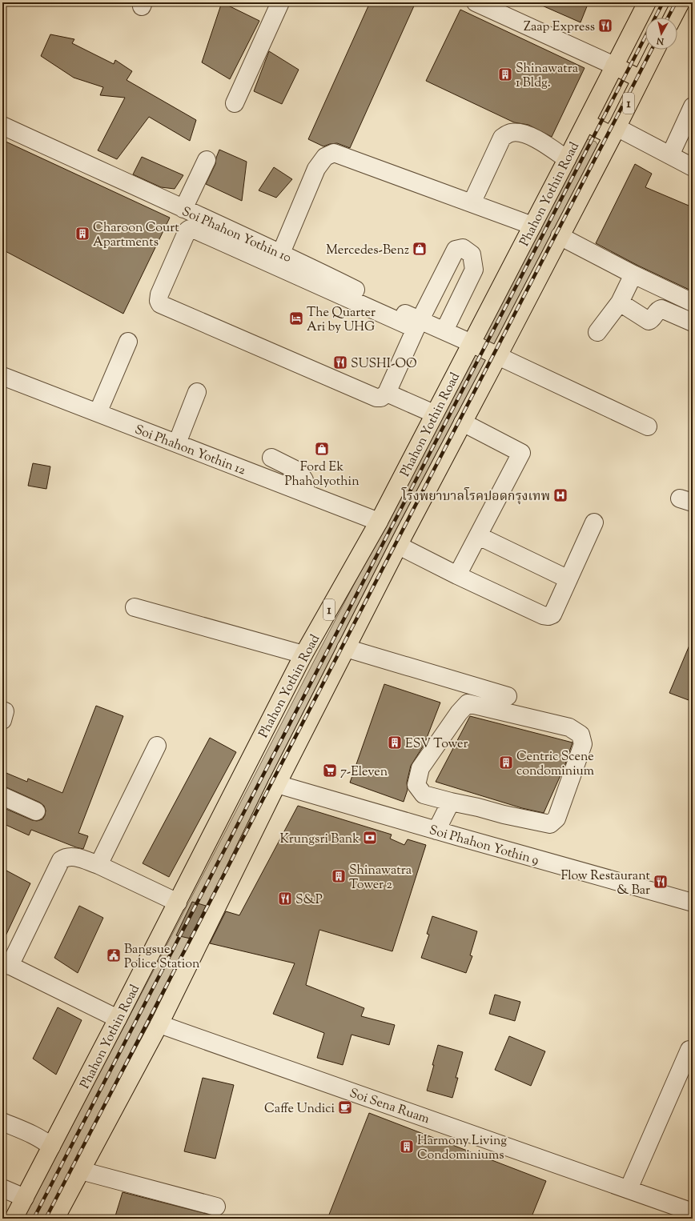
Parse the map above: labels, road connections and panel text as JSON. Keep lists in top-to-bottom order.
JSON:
{
  "streets": {
    "main road": ["1", "Phahon Yothin Road"],
    "street": [
      "Soi Phahon Yothin 10",
      "Soi Phahon Yothin 12",
      "Soi Phahon Yothin 9",
      "Soi Sena Ruam"
    ]
  },
  "crossings": [
    ["1", "Soi Phahon Yothin 9"],
    ["1", "Soi Sena Ruam"],
    ["Phahon Yothin Road", "Soi Phahon Yothin 10"],
    ["Phahon Yothin Road", "Soi Phahon Yothin 12"]
  ],
  "places": {
    "restaurant": [
      "Zaap Express",
      "SUSHI-OO",
      "Flow Restaurant & Bar",
      "S&P"
    ],
    "building": [
      "Shinawatra 1 Bldg.",
      "Charoon Court Apartments",
      "ESV Tower",
      "Centric Scene condominium",
      "Shinawatra Tower 2",
      "Harmony Living Condominiums"
    ],
    "shop": ["Mercedes-Benz", "Ford Ek Phaholyothin"],
    "hotel": ["The Quarter Ari by UHG"],
    "hospital": ["โรงพยาบาลโรคปอดกรุงเทพ"],
    "supermarket": ["7-Eleven"],
    "bank": ["Krungsri Bank"],
    "public building": ["Bangsue Police Station"],
    "cafe": ["Caffe Undici"]
  },
  "north": "bottom"
}
